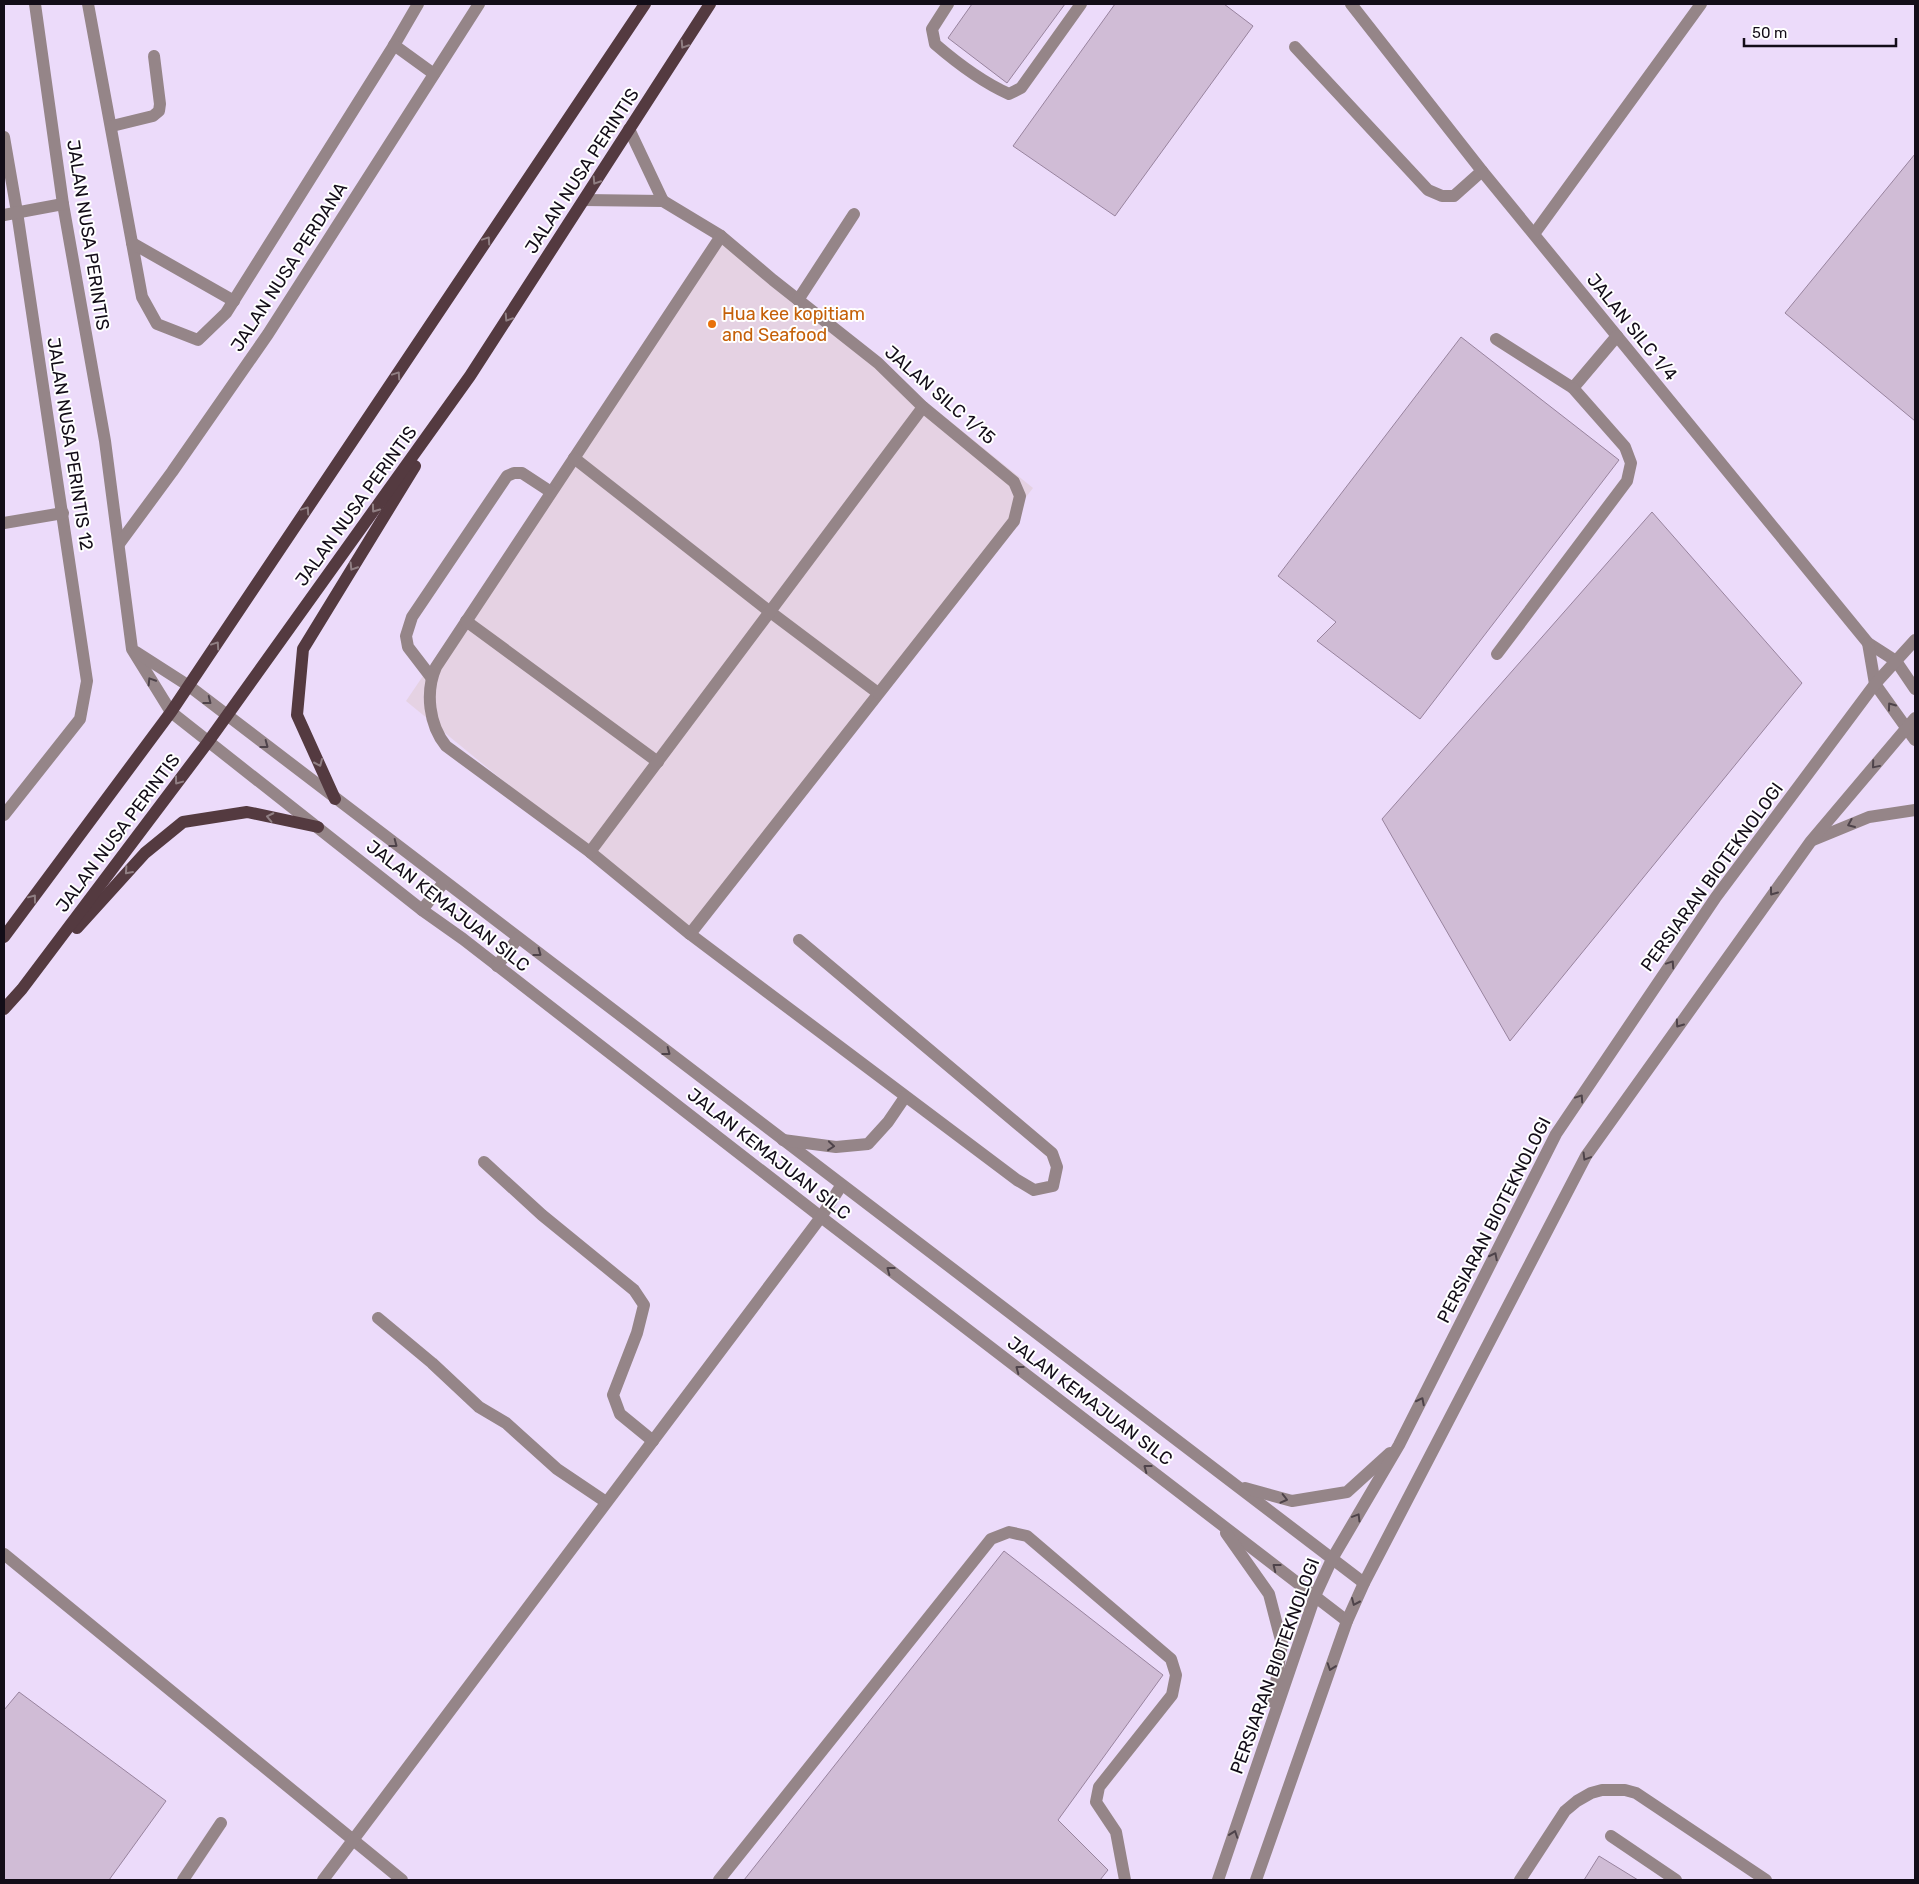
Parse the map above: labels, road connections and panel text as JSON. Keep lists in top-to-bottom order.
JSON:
{
  "streets": {
    "main road": ["JALAN NUSA PERINTIS"],
    "street": [
      "JALAN NUSA PERDANA",
      "JALAN SILC 1/4",
      "JALAN SILC 1/15",
      "JALAN NUSA PERINTIS 12",
      "PERSIARAN BIOTEKNOLOGI",
      "JALAN KEMAJUAN SILC"
    ]
  },
  "crossings": [
    ["JALAN NUSA PERINTIS", "JALAN NUSA PERDANA"],
    ["JALAN NUSA PERINTIS", "JALAN KEMAJUAN SILC"],
    ["JALAN SILC 1/4", "PERSIARAN BIOTEKNOLOGI"],
    ["PERSIARAN BIOTEKNOLOGI", "JALAN KEMAJUAN SILC"]
  ],
  "places": ["Hua kee kopitiam and Seafood"],
  "scale_bar": "50 m"
}
